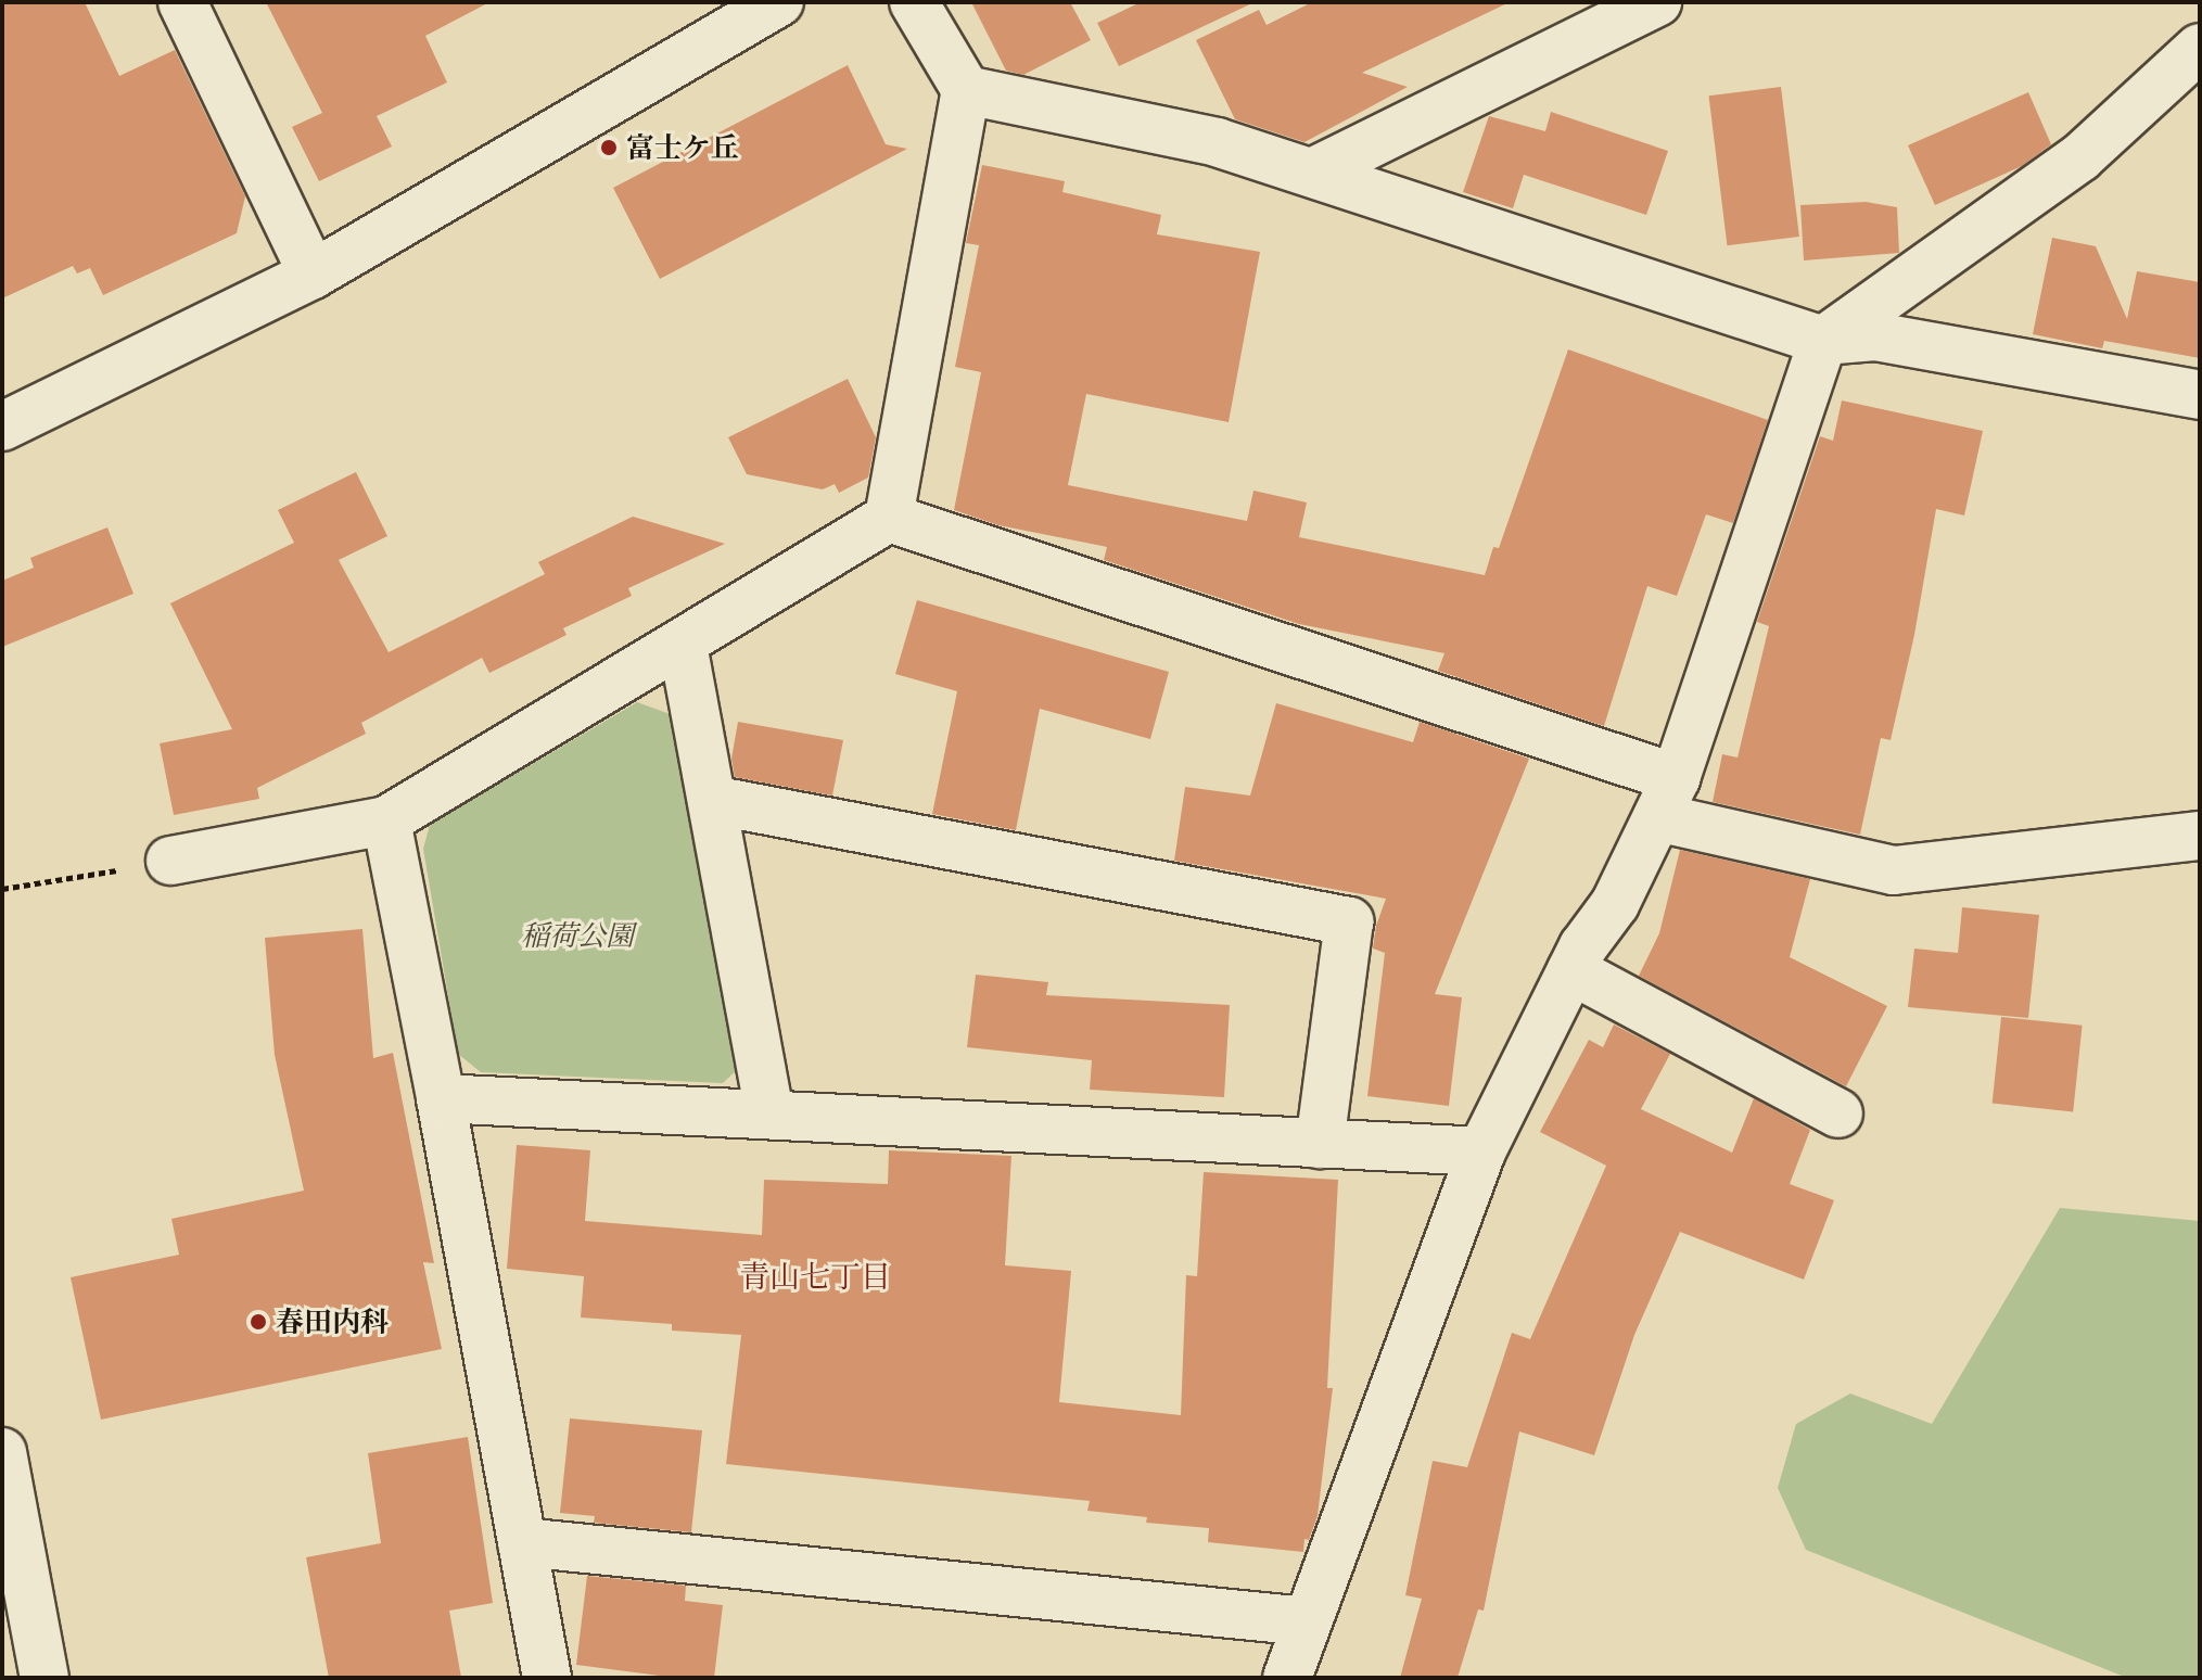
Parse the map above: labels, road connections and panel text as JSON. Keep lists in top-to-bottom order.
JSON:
{
  "districts": ["青山七丁目"],
  "parks": ["稲荷公園"],
  "places": ["富士ケ丘", "春田内科"]
}
